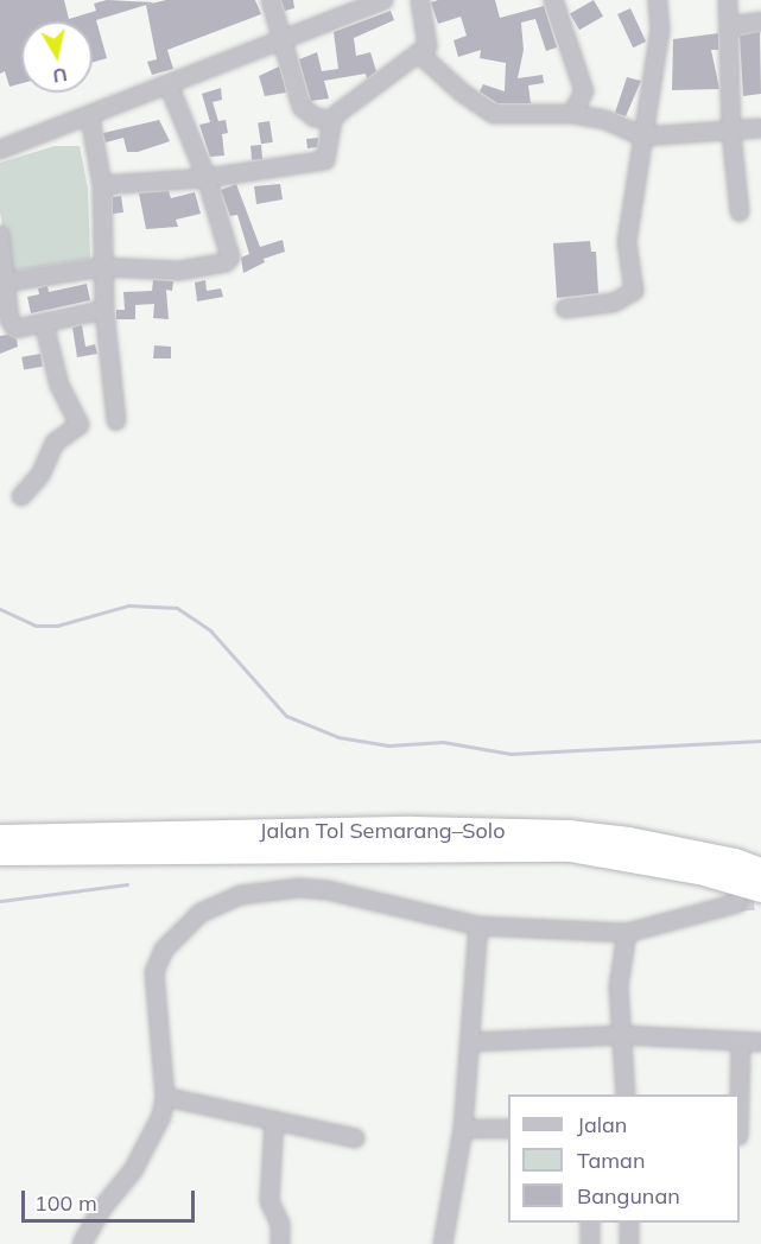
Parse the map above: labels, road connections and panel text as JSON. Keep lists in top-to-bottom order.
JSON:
{
  "streets": {
    "highway": ["Jalan Tol Semarang–Solo"]
  },
  "legend": ["Jalan", "Taman", "Bangunan"],
  "scale_bar": "100 m",
  "north": "bottom"
}
